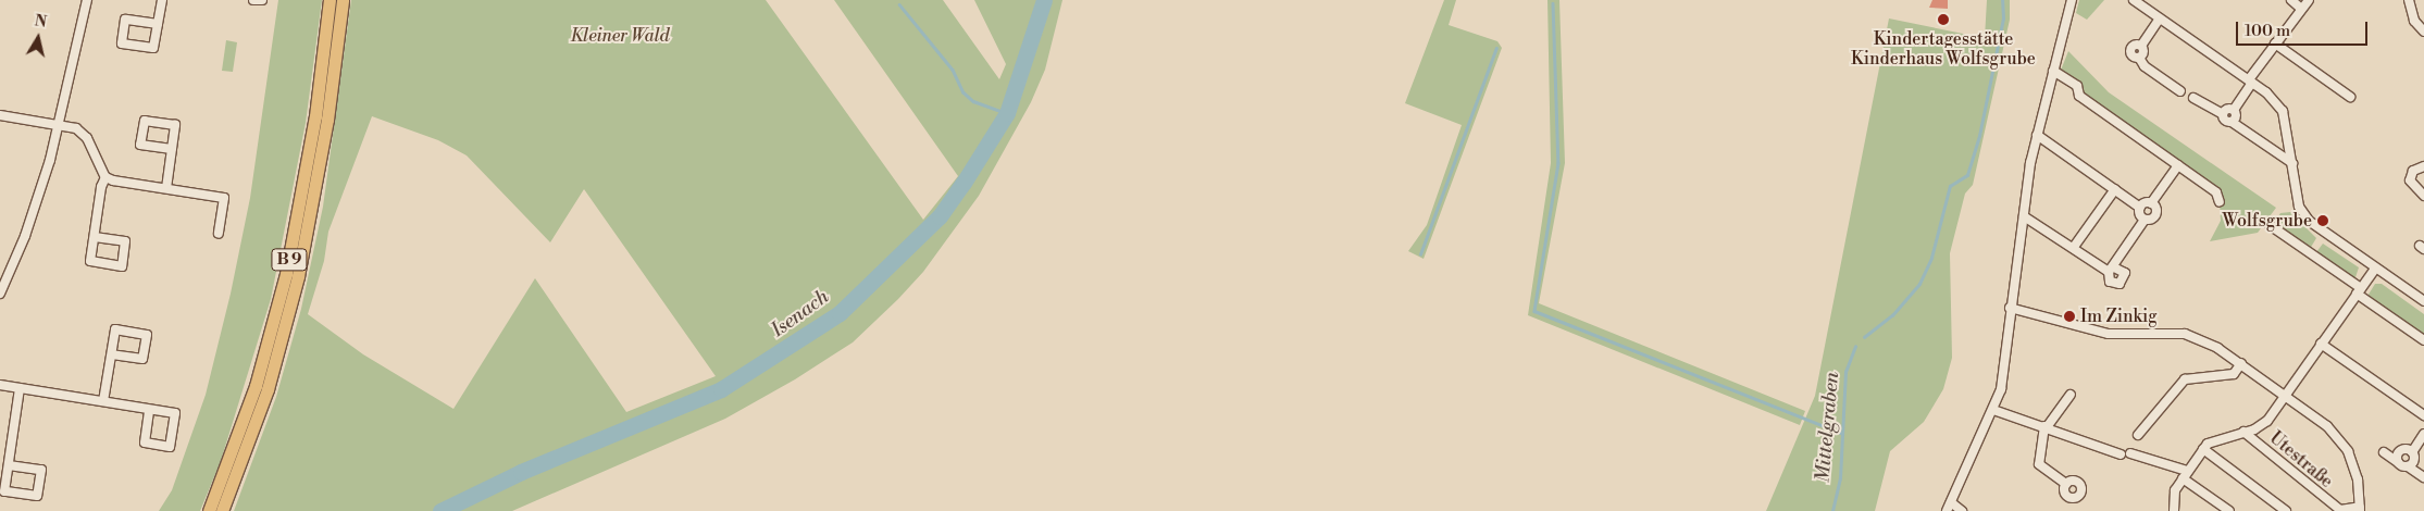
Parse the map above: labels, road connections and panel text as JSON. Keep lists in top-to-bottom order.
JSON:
{
  "streets": {
    "highway": ["B 9"],
    "street": ["Utestraße"]
  },
  "water": ["Isenach", "Mittelgraben"],
  "parks": ["Kleiner Wald"],
  "places": ["Kindertagesstätte Kinderhaus Wolfsgrube", "Wolfsgrube", "Im Zinkig"],
  "scale_bar": "100 m",
  "north": "top"
}
